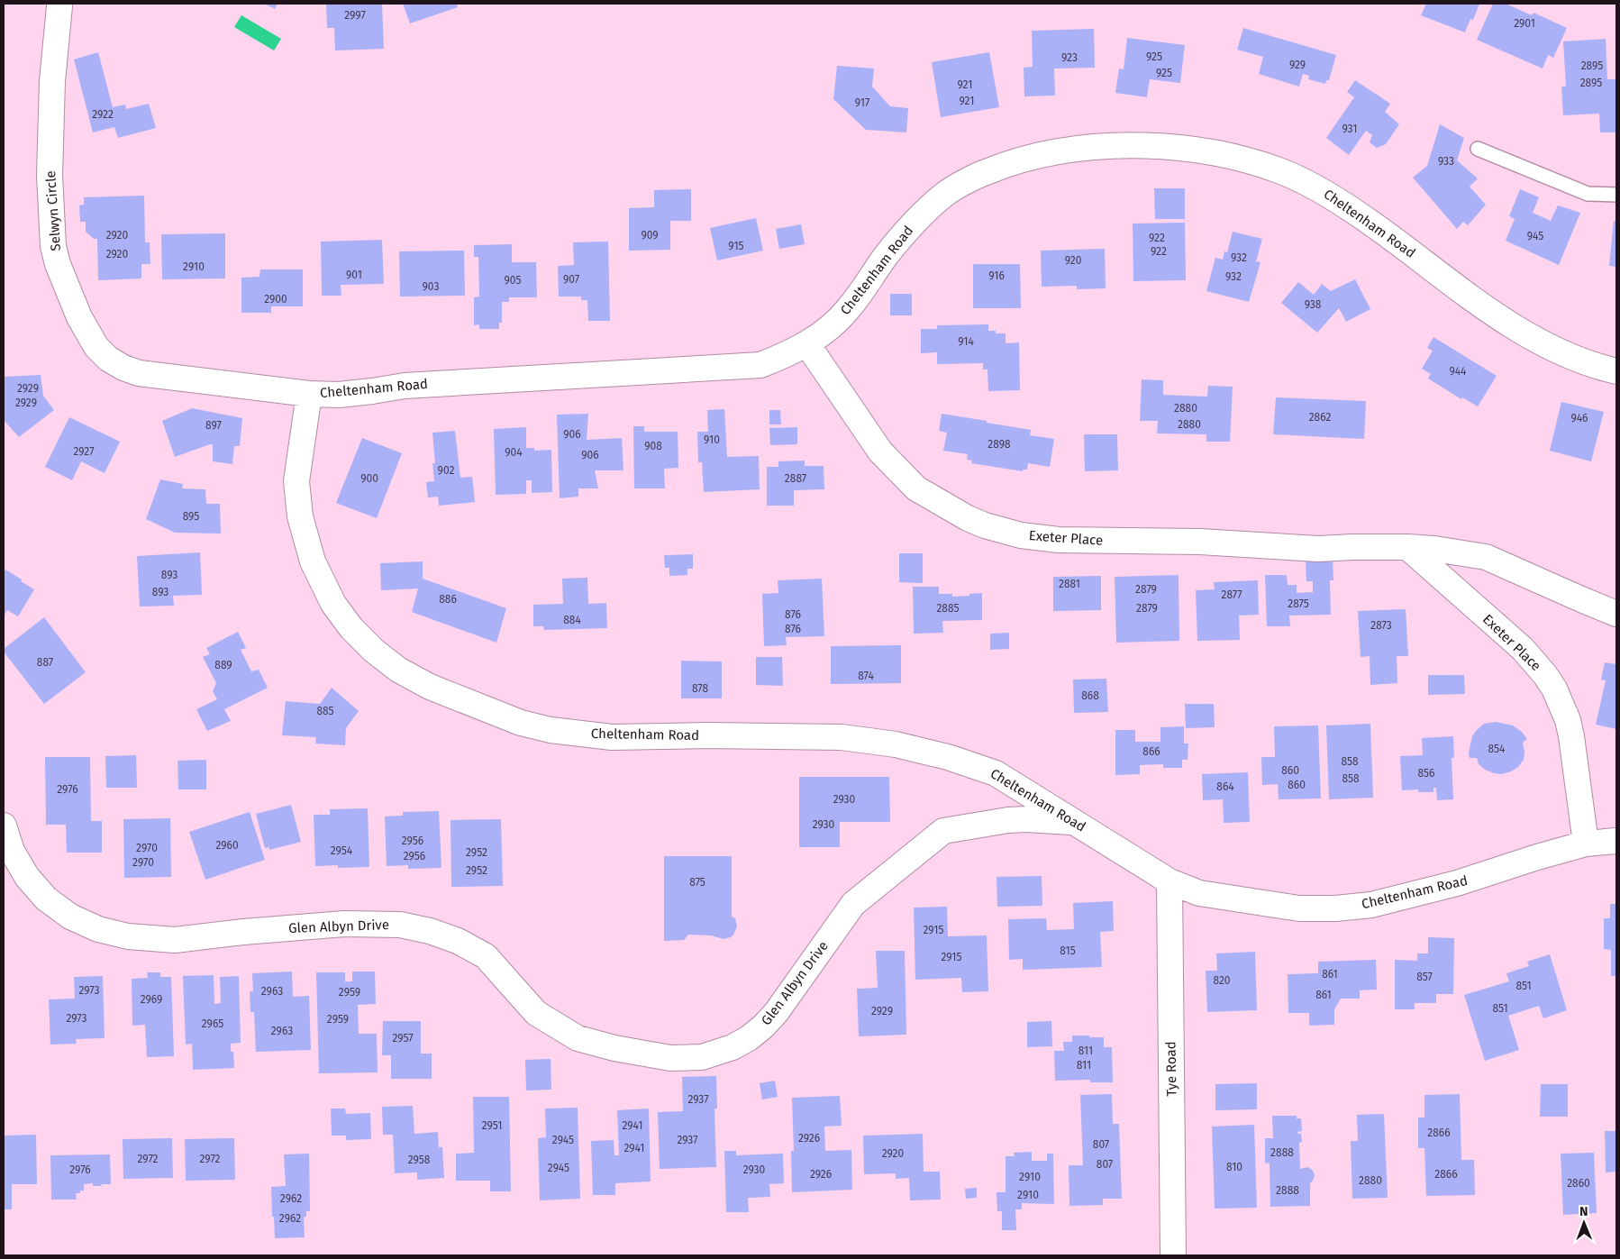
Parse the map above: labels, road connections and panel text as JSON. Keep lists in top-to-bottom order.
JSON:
{
  "streets": {
    "street": [
      "Selwyn Circle",
      "Cheltenham Road",
      "Exeter Place",
      "Glen Albyn Drive",
      "Tye Road"
    ]
  },
  "crossings": [
    ["Selwyn Circle", "Cheltenham Road"],
    ["Cheltenham Road", "Exeter Place"],
    ["Cheltenham Road", "Glen Albyn Drive"],
    ["Cheltenham Road", "Tye Road"]
  ],
  "house_numbers": [
    "2997",
    "2901",
    "925",
    "923",
    "929",
    "2895",
    "925",
    "2895",
    "921",
    "921",
    "917",
    "2922",
    "931",
    "933",
    "2920",
    "909",
    "945",
    "922",
    "915",
    "922",
    "2920",
    "932",
    "920",
    "2910",
    "901",
    "916",
    "932",
    "907",
    "905",
    "903",
    "2900",
    "938",
    "914",
    "944",
    "2929",
    "2929",
    "2880",
    "2862",
    "946",
    "2880",
    "897",
    "906",
    "910",
    "2898",
    "908",
    "2927",
    "904",
    "906",
    "902",
    "900",
    "2887",
    "895",
    "893",
    "2881",
    "2879",
    "893",
    "2877",
    "886",
    "2875",
    "2885",
    "2879",
    "876",
    "884",
    "2873",
    "876",
    "887",
    "889",
    "874",
    "878",
    "868",
    "885",
    "854",
    "866",
    "858",
    "860",
    "856",
    "858",
    "860",
    "864",
    "2976",
    "2930",
    "2930",
    "2956",
    "2960",
    "2970",
    "2954",
    "2952",
    "2956",
    "2970",
    "2952",
    "875",
    "2915",
    "815",
    "2915",
    "861",
    "857",
    "820",
    "851",
    "2973",
    "2963",
    "2959",
    "861",
    "2969",
    "851",
    "2929",
    "2973",
    "2959",
    "2965",
    "2963",
    "2957",
    "811",
    "811",
    "2937",
    "2951",
    "2941",
    "2866",
    "2926",
    "2945",
    "2937",
    "807",
    "2941",
    "2888",
    "2920",
    "2972",
    "2972",
    "2958",
    "807",
    "810",
    "2945",
    "2976",
    "2930",
    "2926",
    "2866",
    "2910",
    "2880",
    "2860",
    "2888",
    "2910",
    "2962",
    "2962"
  ],
  "north": "top"
}
